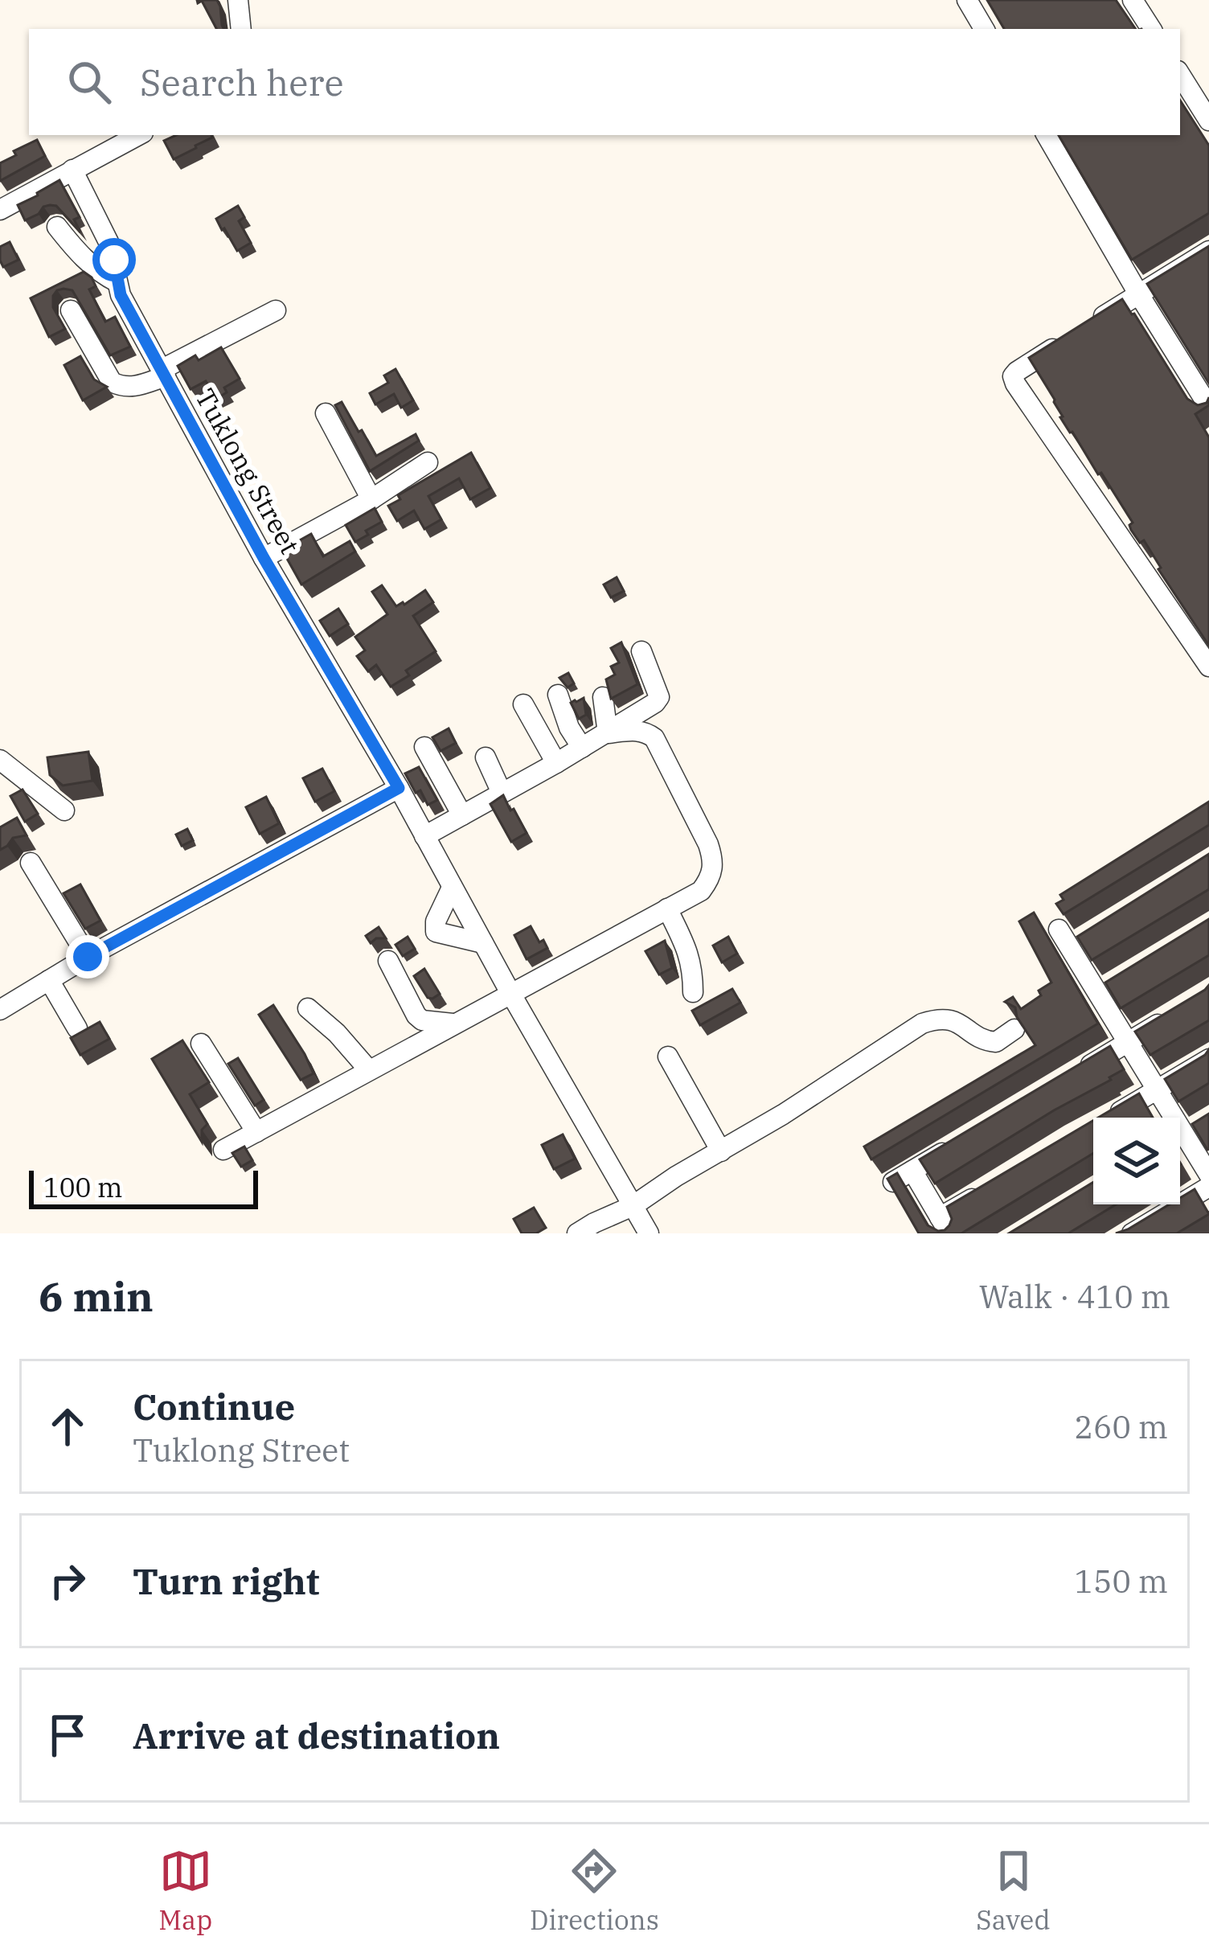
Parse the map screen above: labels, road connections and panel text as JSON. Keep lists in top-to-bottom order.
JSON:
{
  "streets": {
    "street": ["Tuklong Street"]
  },
  "scale_bar": "100 m",
  "page": {
    "search": "Search here",
    "scale": "100 m",
    "heading": ["6 min", "Walk · 410 m"],
    "list": [
      ["Continue", "Tuklong Street", "260 m"],
      ["Turn right", "150 m"],
      "Arrive at destination"
    ],
    "nav": ["Map", "Directions", "Saved"]
  }
}
